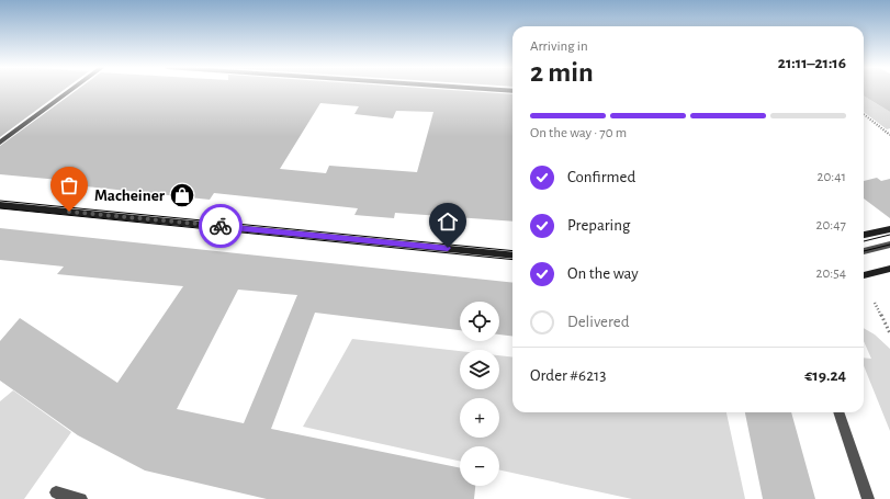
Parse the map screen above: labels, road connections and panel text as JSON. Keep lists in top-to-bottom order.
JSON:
{
  "places": {
    "shop": ["Macheiner"]
  },
  "page": {
    "heading": ["2 min", "Arriving in", "21:11–21:16"],
    "panel": ["Order #6213", "€19.24"],
    "bar": "On the way · 70 m",
    "list": [
      ["Confirmed", "20:41"],
      ["Preparing", "20:47"],
      ["On the way", "20:54"],
      "Delivered"
    ],
    "map_buttons": ["+", "−"]
  }
}
